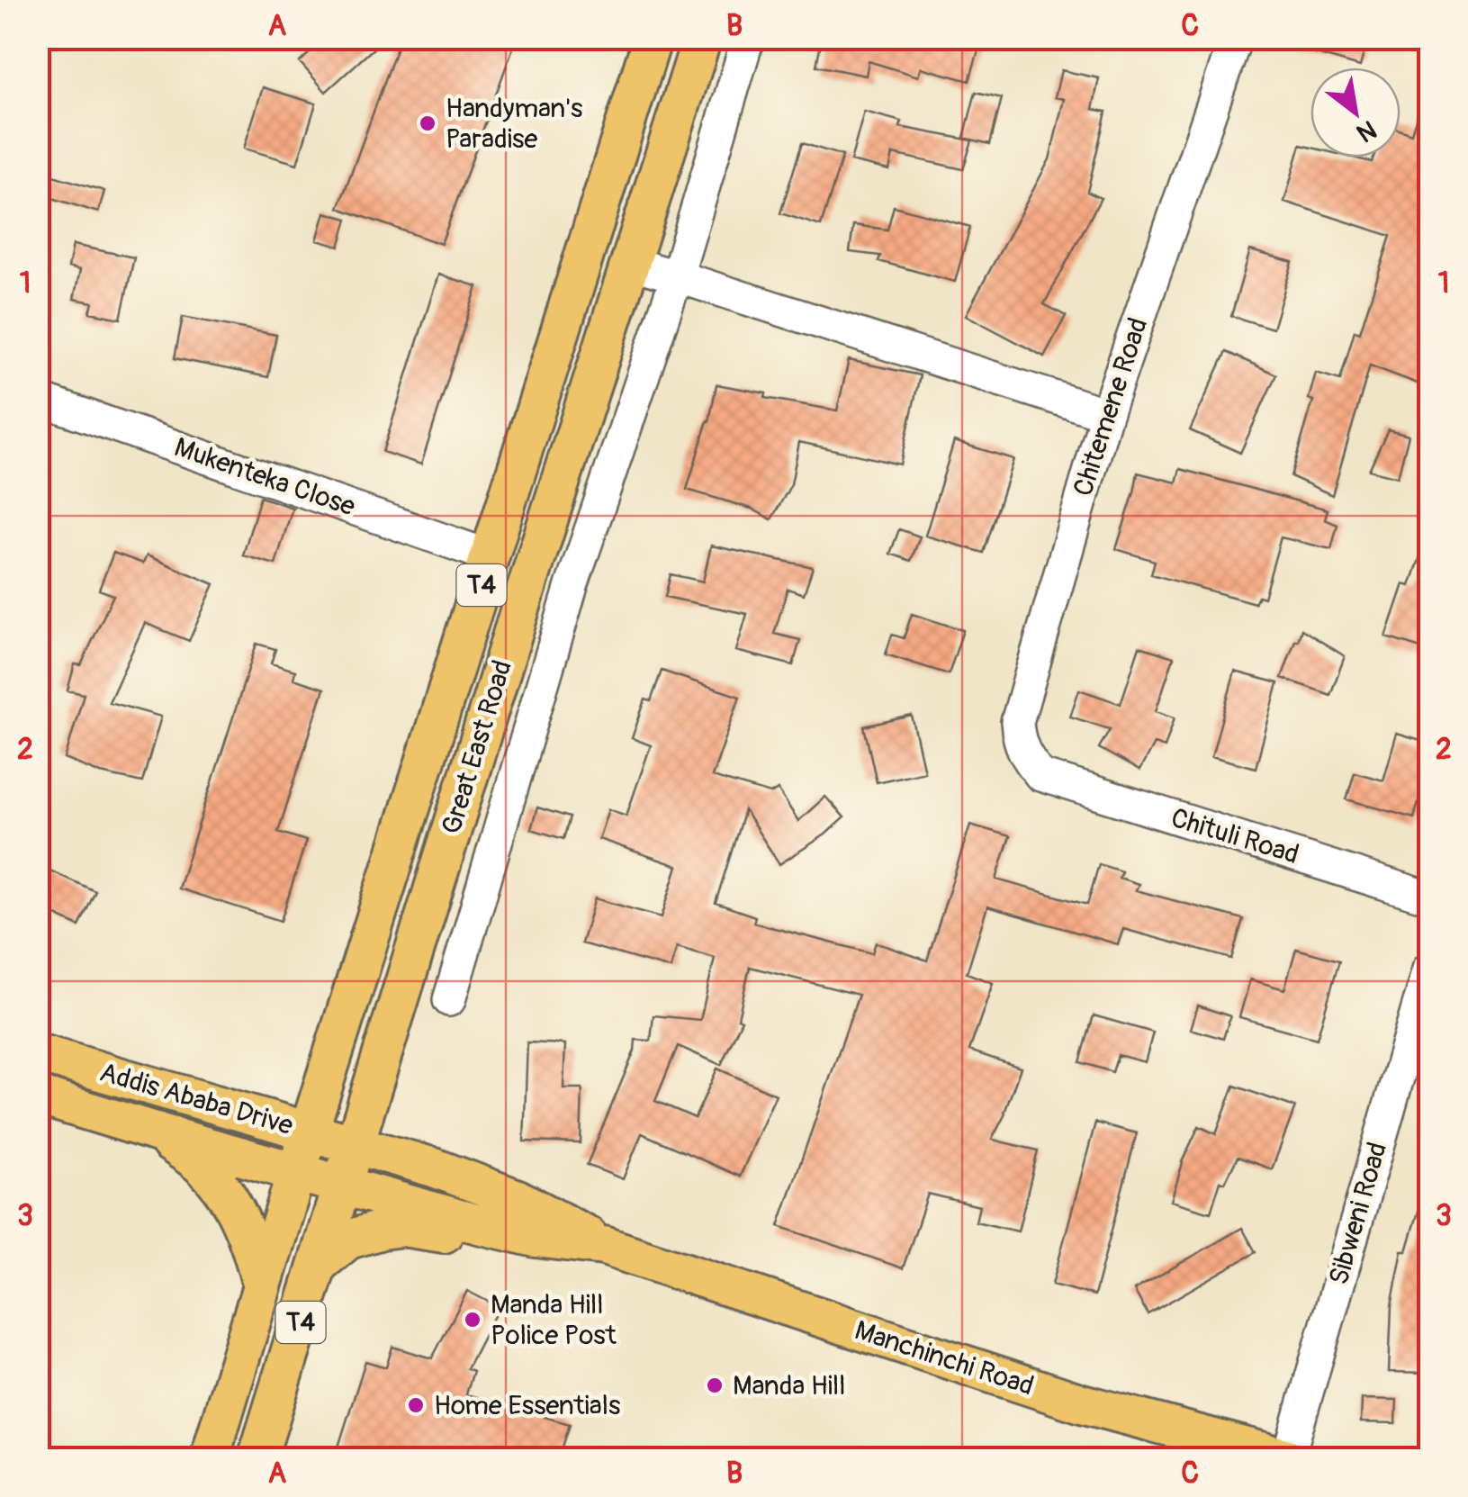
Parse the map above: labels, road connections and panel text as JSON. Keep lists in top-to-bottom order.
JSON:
{
  "streets": {
    "main road": [
      "T4",
      "Great East Road",
      "Addis Ababa Drive",
      "Manchinchi Road"
    ],
    "street": [
      "Chitemene Road",
      "Mukenteka Close",
      "Chituli Road",
      "Sibweni Road"
    ]
  },
  "crossings": [
    ["Chitemene Road", "Chituli Road"],
    ["Mukenteka Close", "Great East Road"],
    ["Great East Road", "Addis Ababa Drive"],
    ["Great East Road", "Manchinchi Road"],
    ["Addis Ababa Drive", "Manchinchi Road"],
    ["Sibweni Road", "Manchinchi Road"]
  ],
  "places": [
    "Handyman's Paradise",
    "Manda Hill Police Post",
    "Manda Hill",
    "Home Essentials"
  ],
  "north": "bottom right",
  "grid": {
    "columns": ["A", "B", "C"],
    "rows": ["1", "2", "3"]
  }
}
